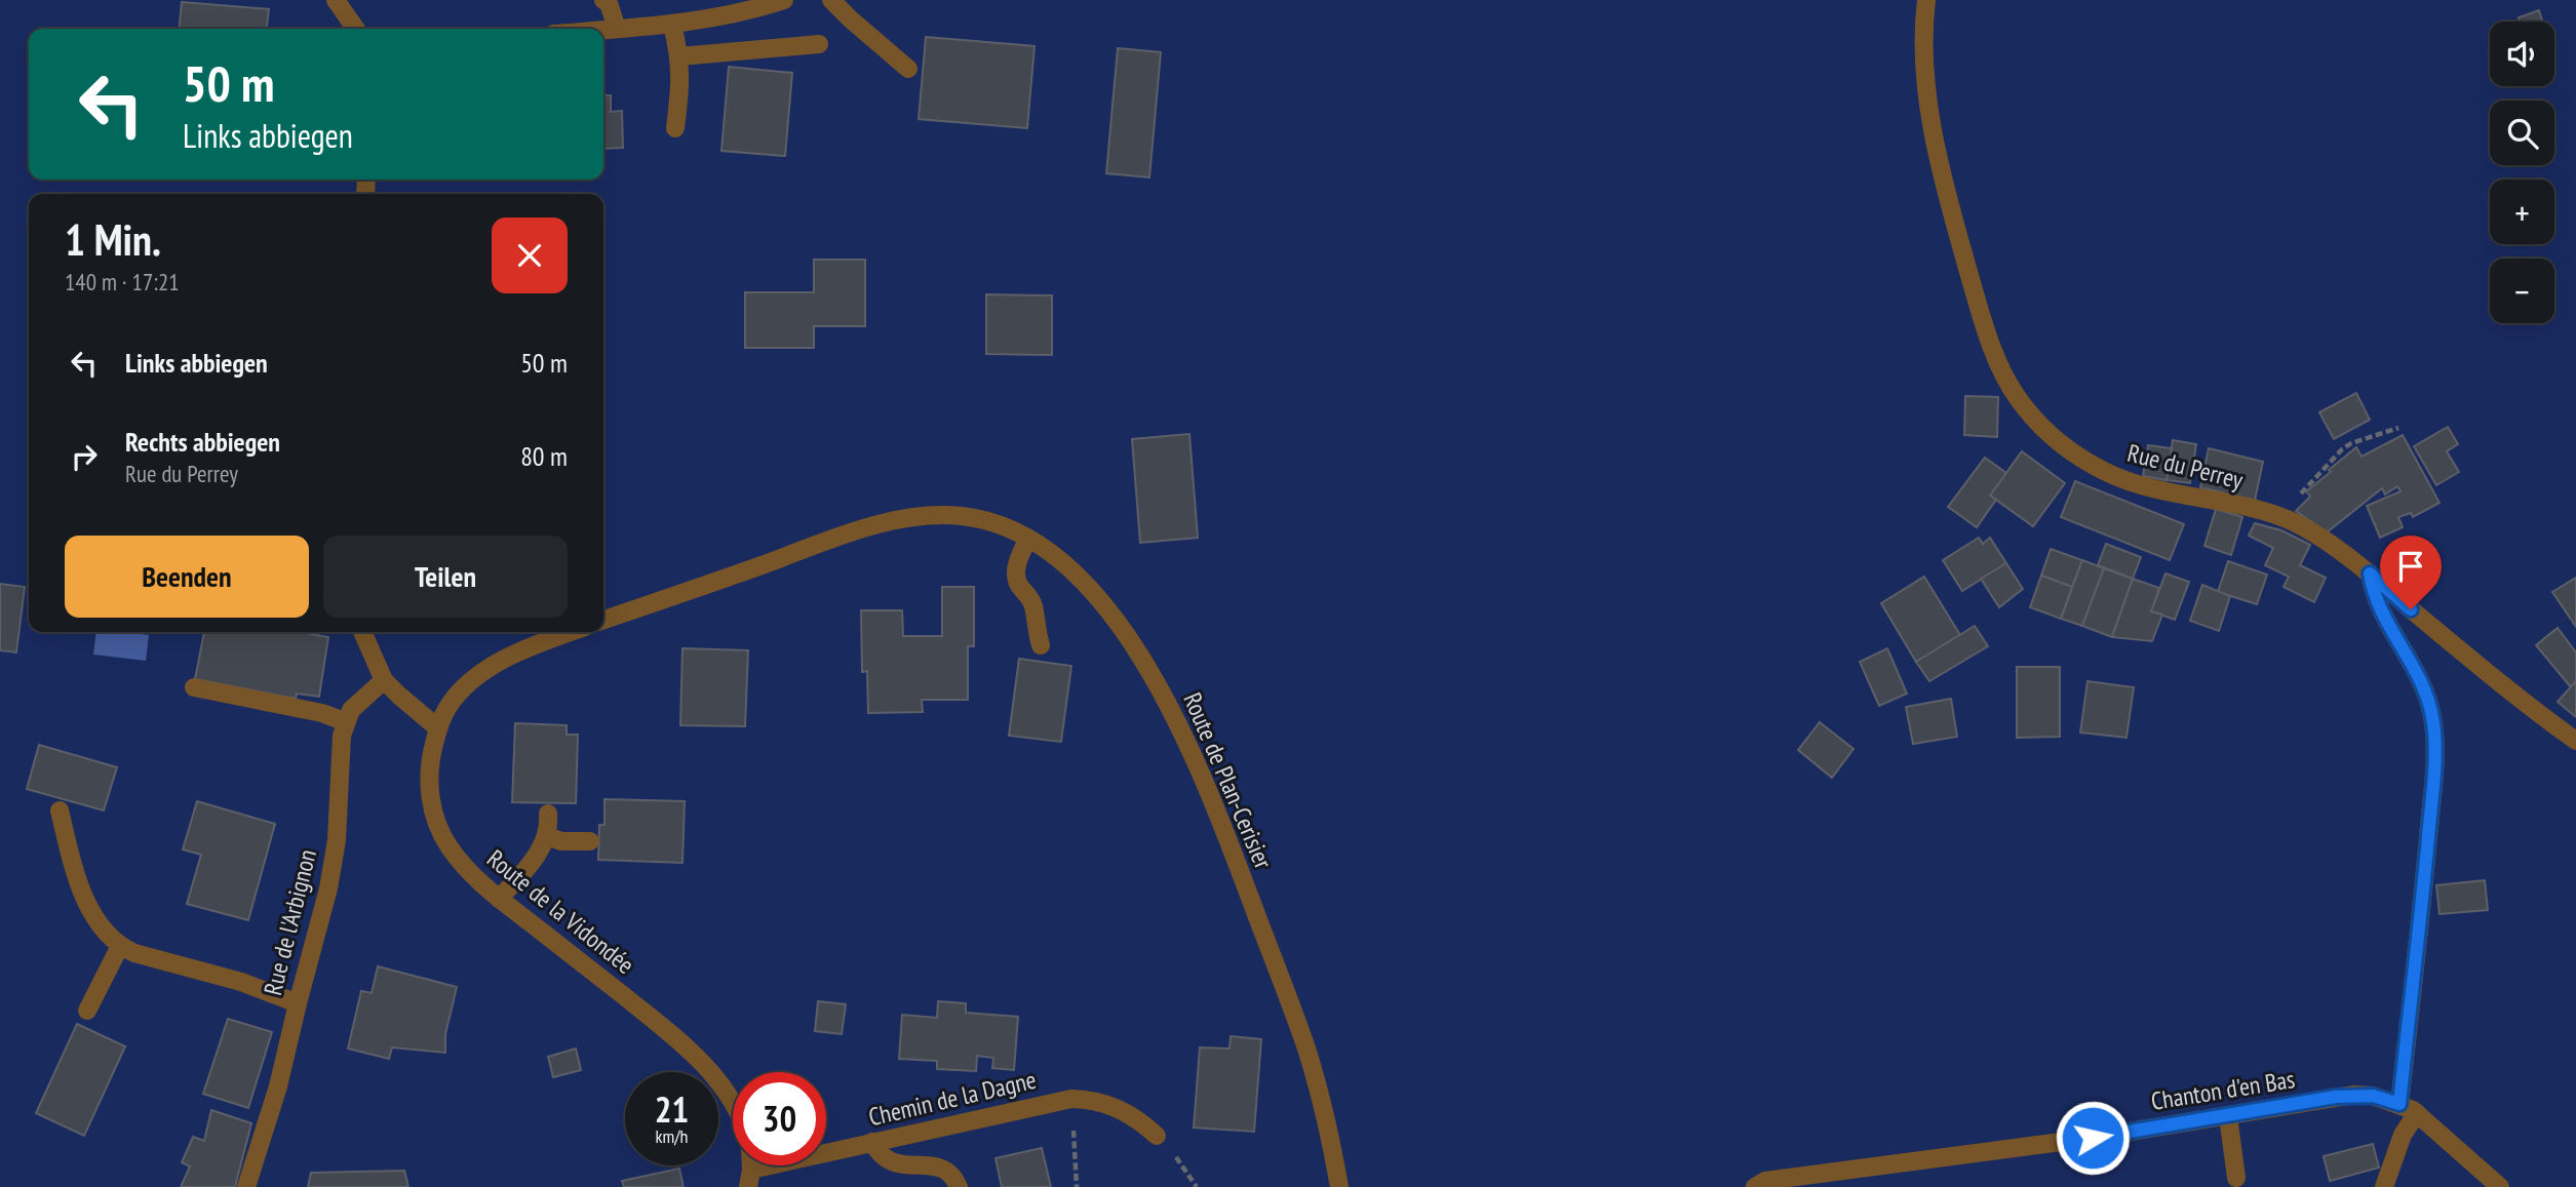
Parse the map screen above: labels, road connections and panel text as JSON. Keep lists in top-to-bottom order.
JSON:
{
  "streets": {
    "street": [
      "Rue du Perrey",
      "Route de Plan-Cerisier",
      "Route de la Vidondée",
      "Rue de l'Arbignon",
      "Chanton d'en Bas",
      "Chemin de la Dagne"
    ]
  },
  "page": {
    "map_buttons": ["+", "−"],
    "turn": ["50 m", "Links abbiegen"],
    "heading": ["1 Min.", "140 m · 17:21"],
    "list": [
      {
        "name": "Links abbiegen",
        "value": "50 m"
      },
      {
        "name": "Rechts abbiegen",
        "note": "Rue du Perrey",
        "value": "80 m"
      }
    ],
    "buttons": ["Beenden", "Teilen"],
    "speed": "21 km/h",
    "limit": "30"
  }
}
